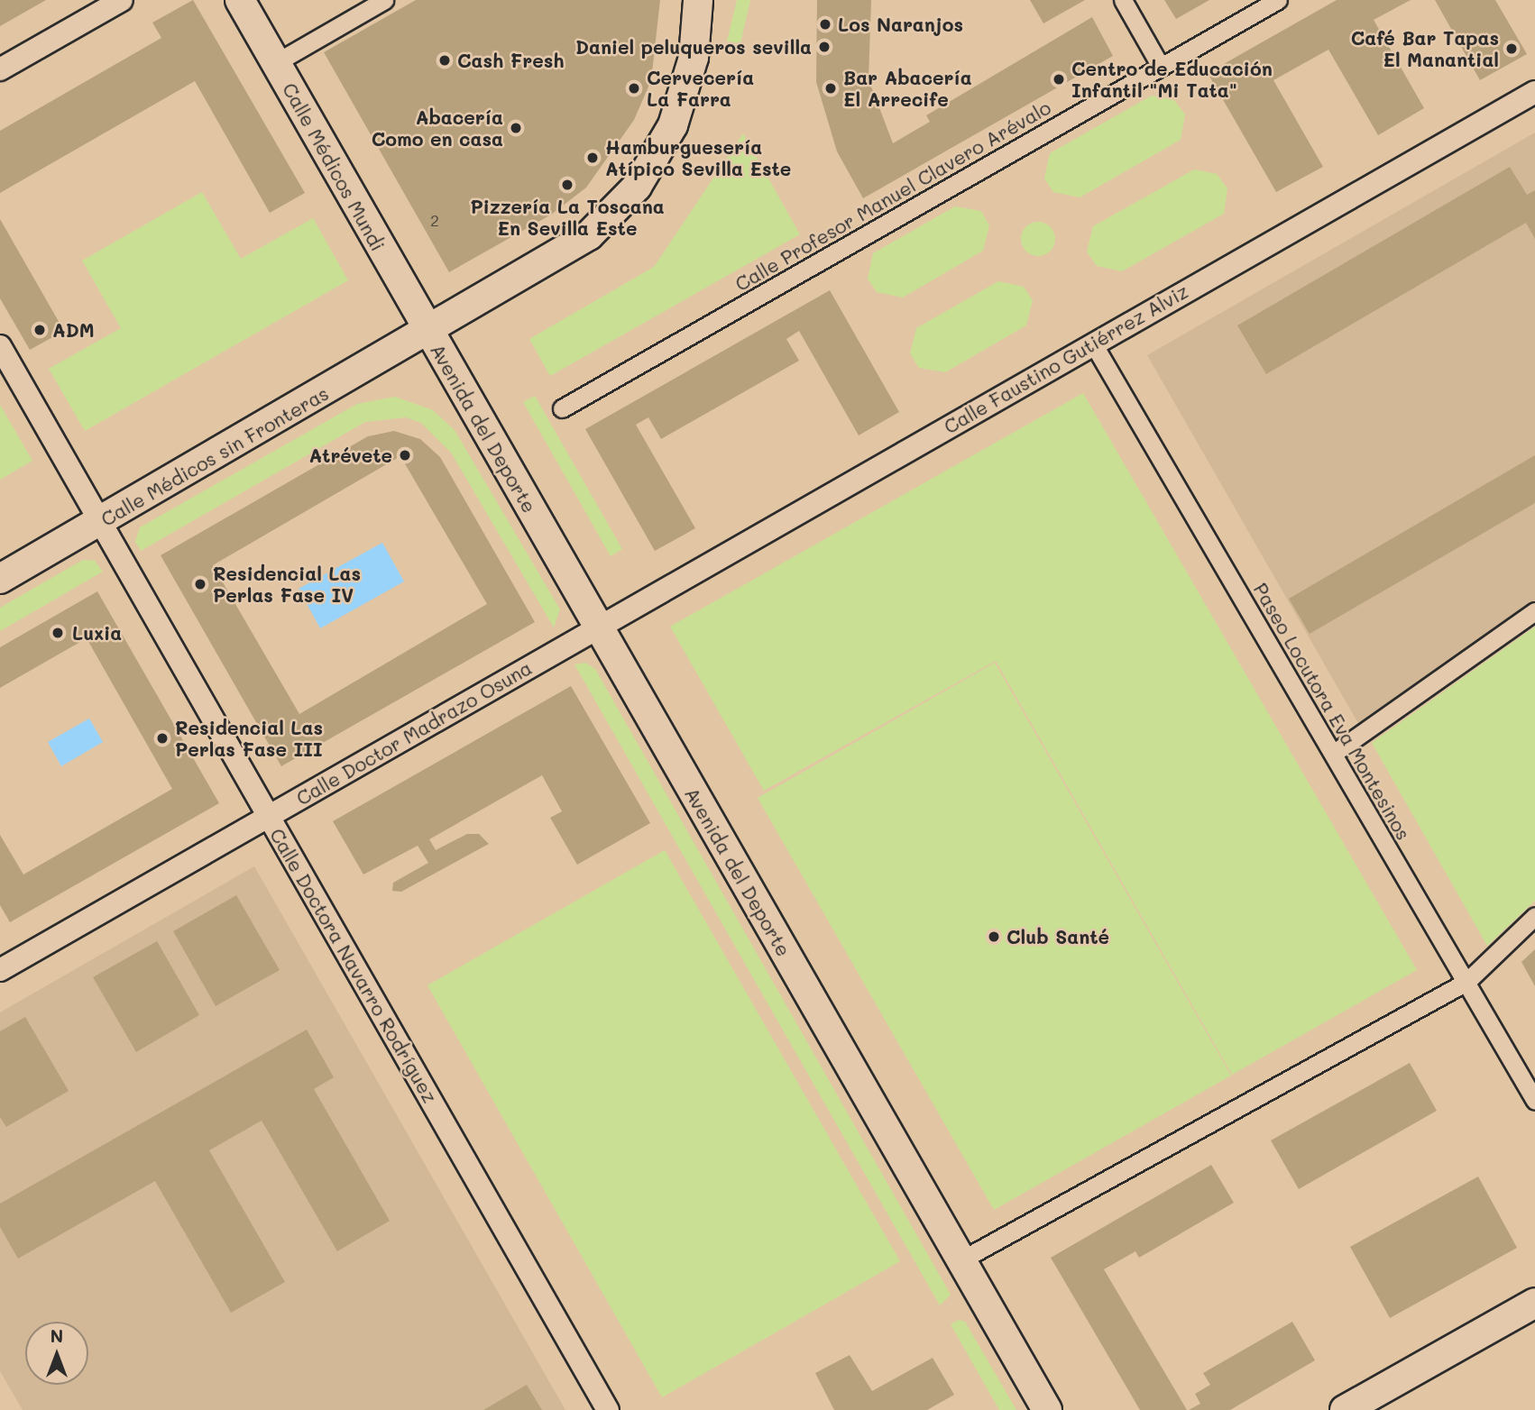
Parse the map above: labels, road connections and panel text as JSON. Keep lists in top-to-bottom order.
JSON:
{
  "streets": {
    "street": [
      "Calle Médicos Mundi",
      "Calle Profesor Manuel Clavero Arévalo",
      "Calle Faustino Gutiérrez Alviz",
      "Avenida del Deporte",
      "Calle Médicos sin Fronteras",
      "Paseo Locutora Eva Montesinos",
      "Calle Doctor Madrazo Osuna",
      "Calle Doctora Navarro Rodríguez"
    ]
  },
  "crossings": [
    ["Calle Médicos Mundi", "Avenida del Deporte"],
    ["Calle Médicos Mundi", "Calle Médicos sin Fronteras"],
    ["Calle Faustino Gutiérrez Alviz", "Avenida del Deporte"],
    ["Calle Faustino Gutiérrez Alviz", "Paseo Locutora Eva Montesinos"],
    ["Calle Faustino Gutiérrez Alviz", "Calle Doctor Madrazo Osuna"],
    ["Avenida del Deporte", "Calle Médicos sin Fronteras"],
    ["Avenida del Deporte", "Calle Doctor Madrazo Osuna"],
    ["Calle Médicos sin Fronteras", "Calle Doctora Navarro Rodríguez"],
    ["Calle Doctor Madrazo Osuna", "Calle Doctora Navarro Rodríguez"]
  ],
  "places": [
    "Los Naranjos",
    "Daniel peluqueros sevilla",
    "Café Bar Tapas El Manantial",
    "Cash Fresh",
    "Centro de Educación Infantil \"Mi Tata\"",
    "Cervecería La Farra",
    "Bar Abacería El Arrecife",
    "Abacería Como en casa",
    "Hamburguesería Atípico Sevilla Este",
    "Pizzería La Toscana En Sevilla Este",
    "ADM",
    "Atrévete",
    "Residencial Las Perlas Fase IV",
    "Luxia",
    "Residencial Las Perlas Fase III",
    "Club Santé"
  ],
  "house_numbers": ["2"],
  "north": "top"
}
